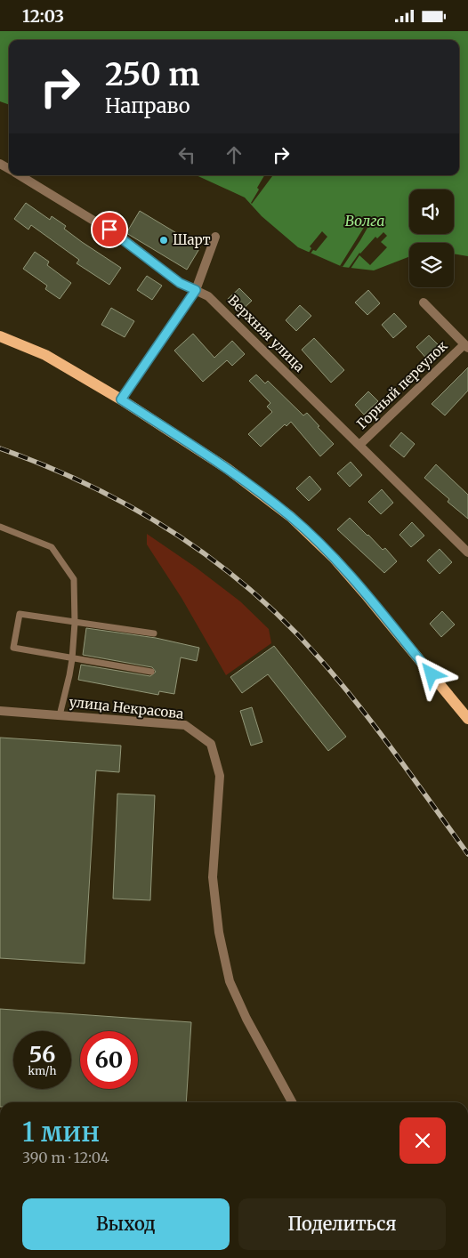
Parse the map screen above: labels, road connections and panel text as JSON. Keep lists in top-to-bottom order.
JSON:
{
  "streets": {
    "street": ["Верхняя улица", "Горный переулок", "улица Некрасова"]
  },
  "crossings": [
    ["Верхняя улица", "Горный переулок"]
  ],
  "water": ["Волга"],
  "places": ["Шарт"],
  "page": {
    "status": "12:03",
    "turn": ["250 m", "Направо"],
    "speed": "56 km/h",
    "limit": "60",
    "heading": ["1 мин", "390 m · 12:04"],
    "buttons": ["Выход", "Поделиться"]
  }
}
